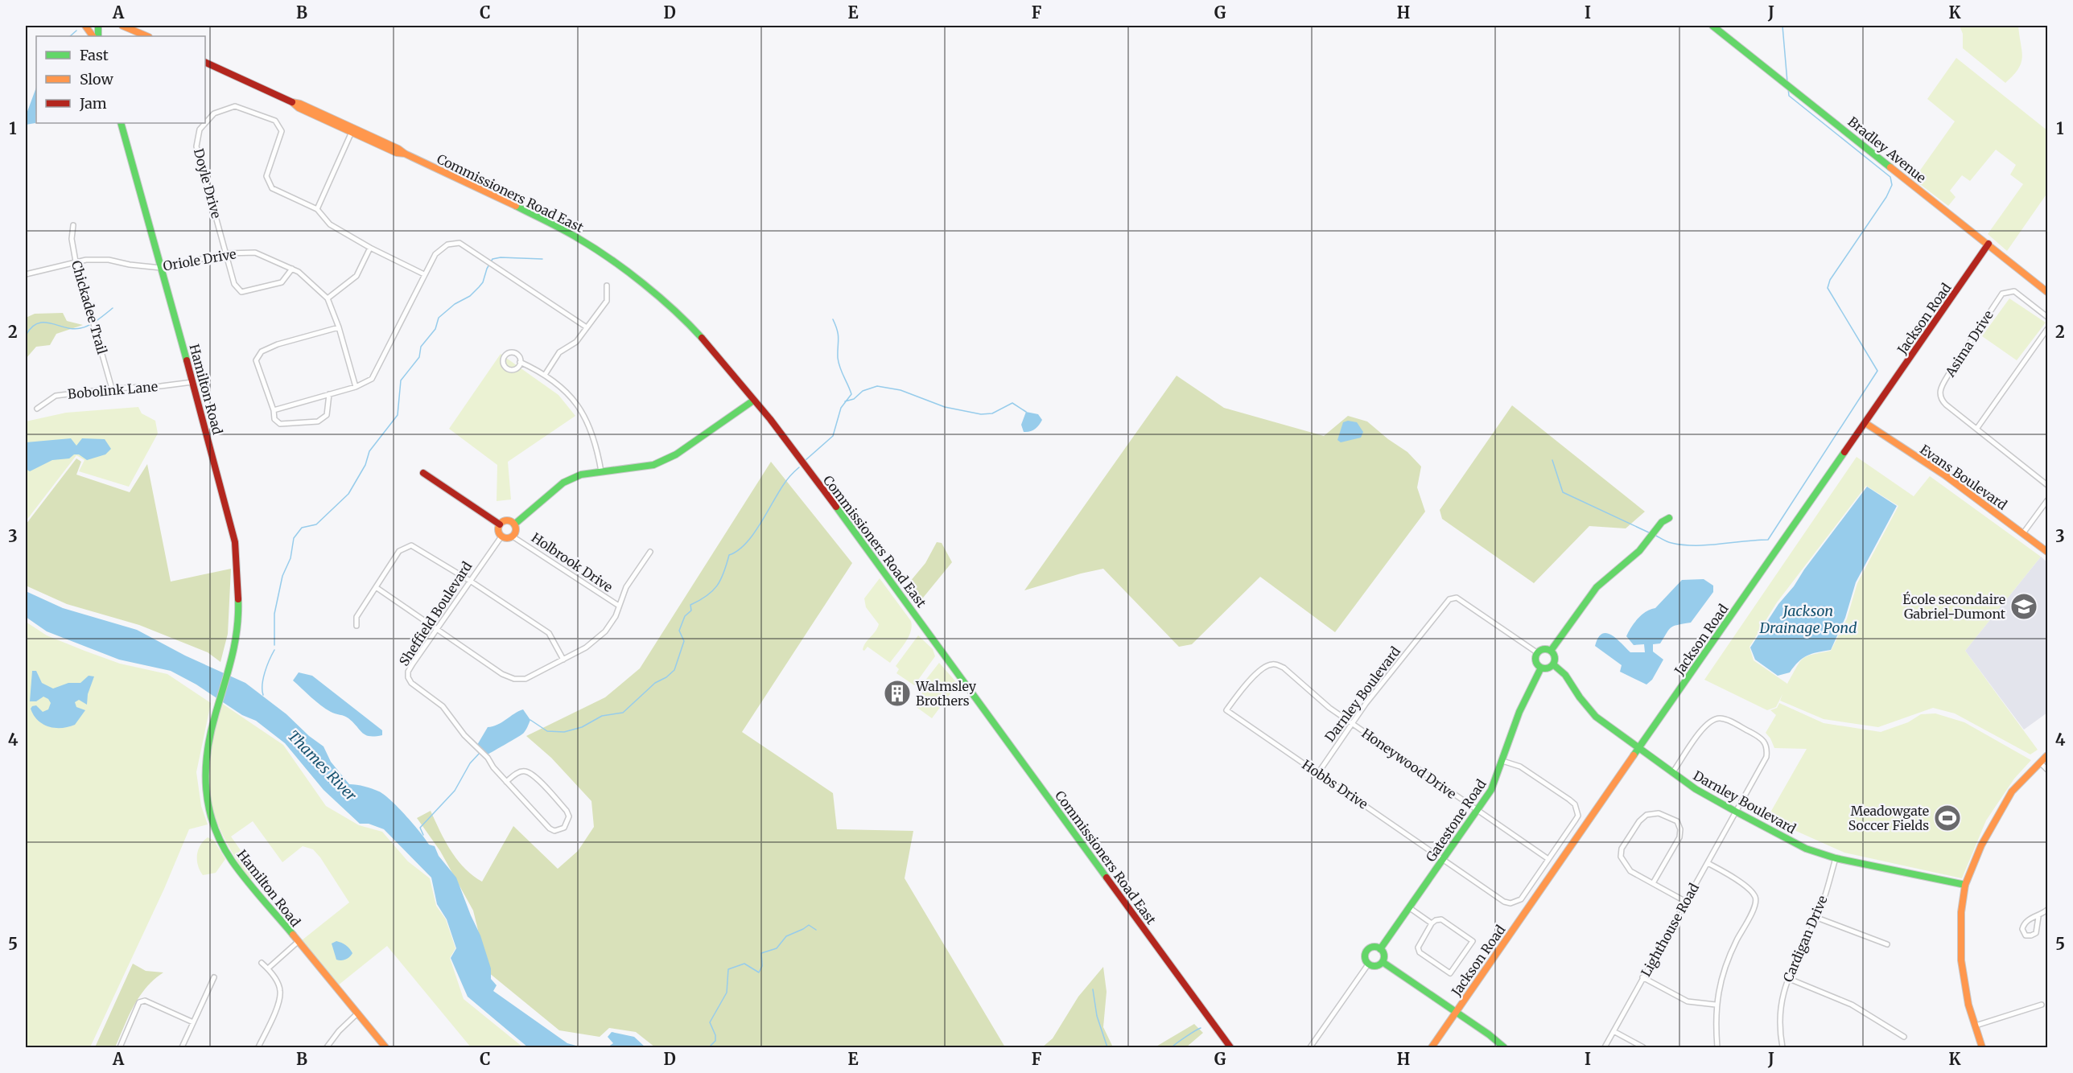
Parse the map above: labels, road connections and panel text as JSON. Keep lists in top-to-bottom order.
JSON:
{
  "streets": {
    "main road": [
      "Bradley Avenue",
      "Commissioners Road East",
      "Jackson Road",
      "Hamilton Road",
      "Evans Boulevard",
      "Darnley Boulevard",
      "Gatestone Road"
    ],
    "street": [
      "Doyle Drive",
      "Oriole Drive",
      "Chickadee Trail",
      "Asima Drive",
      "Bobolink Lane",
      "Holbrook Drive",
      "Sheffield Boulevard",
      "Honeywood Drive",
      "Hobbs Drive",
      "Lighthouse Road",
      "Cardigan Drive"
    ]
  },
  "crossings": [
    ["Bradley Avenue", "Jackson Road"],
    ["Doyle Drive", "Oriole Drive"],
    ["Oriole Drive", "Chickadee Trail"],
    ["Oriole Drive", "Hamilton Road"],
    ["Chickadee Trail", "Bobolink Lane"],
    ["Jackson Road", "Evans Boulevard"],
    ["Jackson Road", "Darnley Boulevard"],
    ["Hamilton Road", "Bobolink Lane"],
    ["Holbrook Drive", "Sheffield Boulevard"],
    ["Darnley Boulevard", "Honeywood Drive"],
    ["Darnley Boulevard", "Hobbs Drive"],
    ["Darnley Boulevard", "Gatestone Road"],
    ["Darnley Boulevard", "Lighthouse Road"],
    ["Darnley Boulevard", "Cardigan Drive"],
    ["Honeywood Drive", "Hobbs Drive"],
    ["Honeywood Drive", "Gatestone Road"],
    ["Hobbs Drive", "Gatestone Road"]
  ],
  "water": ["Jackson Drainage Pond", "Thames River"],
  "places": {
    "school or university": ["École secondaire Gabriel-Dumont"],
    "building": ["Walmsley Brothers"],
    "sports": ["Meadowgate Soccer Fields"]
  },
  "legend": ["Fast", "Slow", "Jam"],
  "grid": {
    "columns": [
      "A",
      "B",
      "C",
      "D",
      "E",
      "F",
      "G",
      "H",
      "I",
      "J",
      "K"
    ],
    "rows": [
      "1",
      "2",
      "3",
      "4",
      "5"
    ]
  }
}
